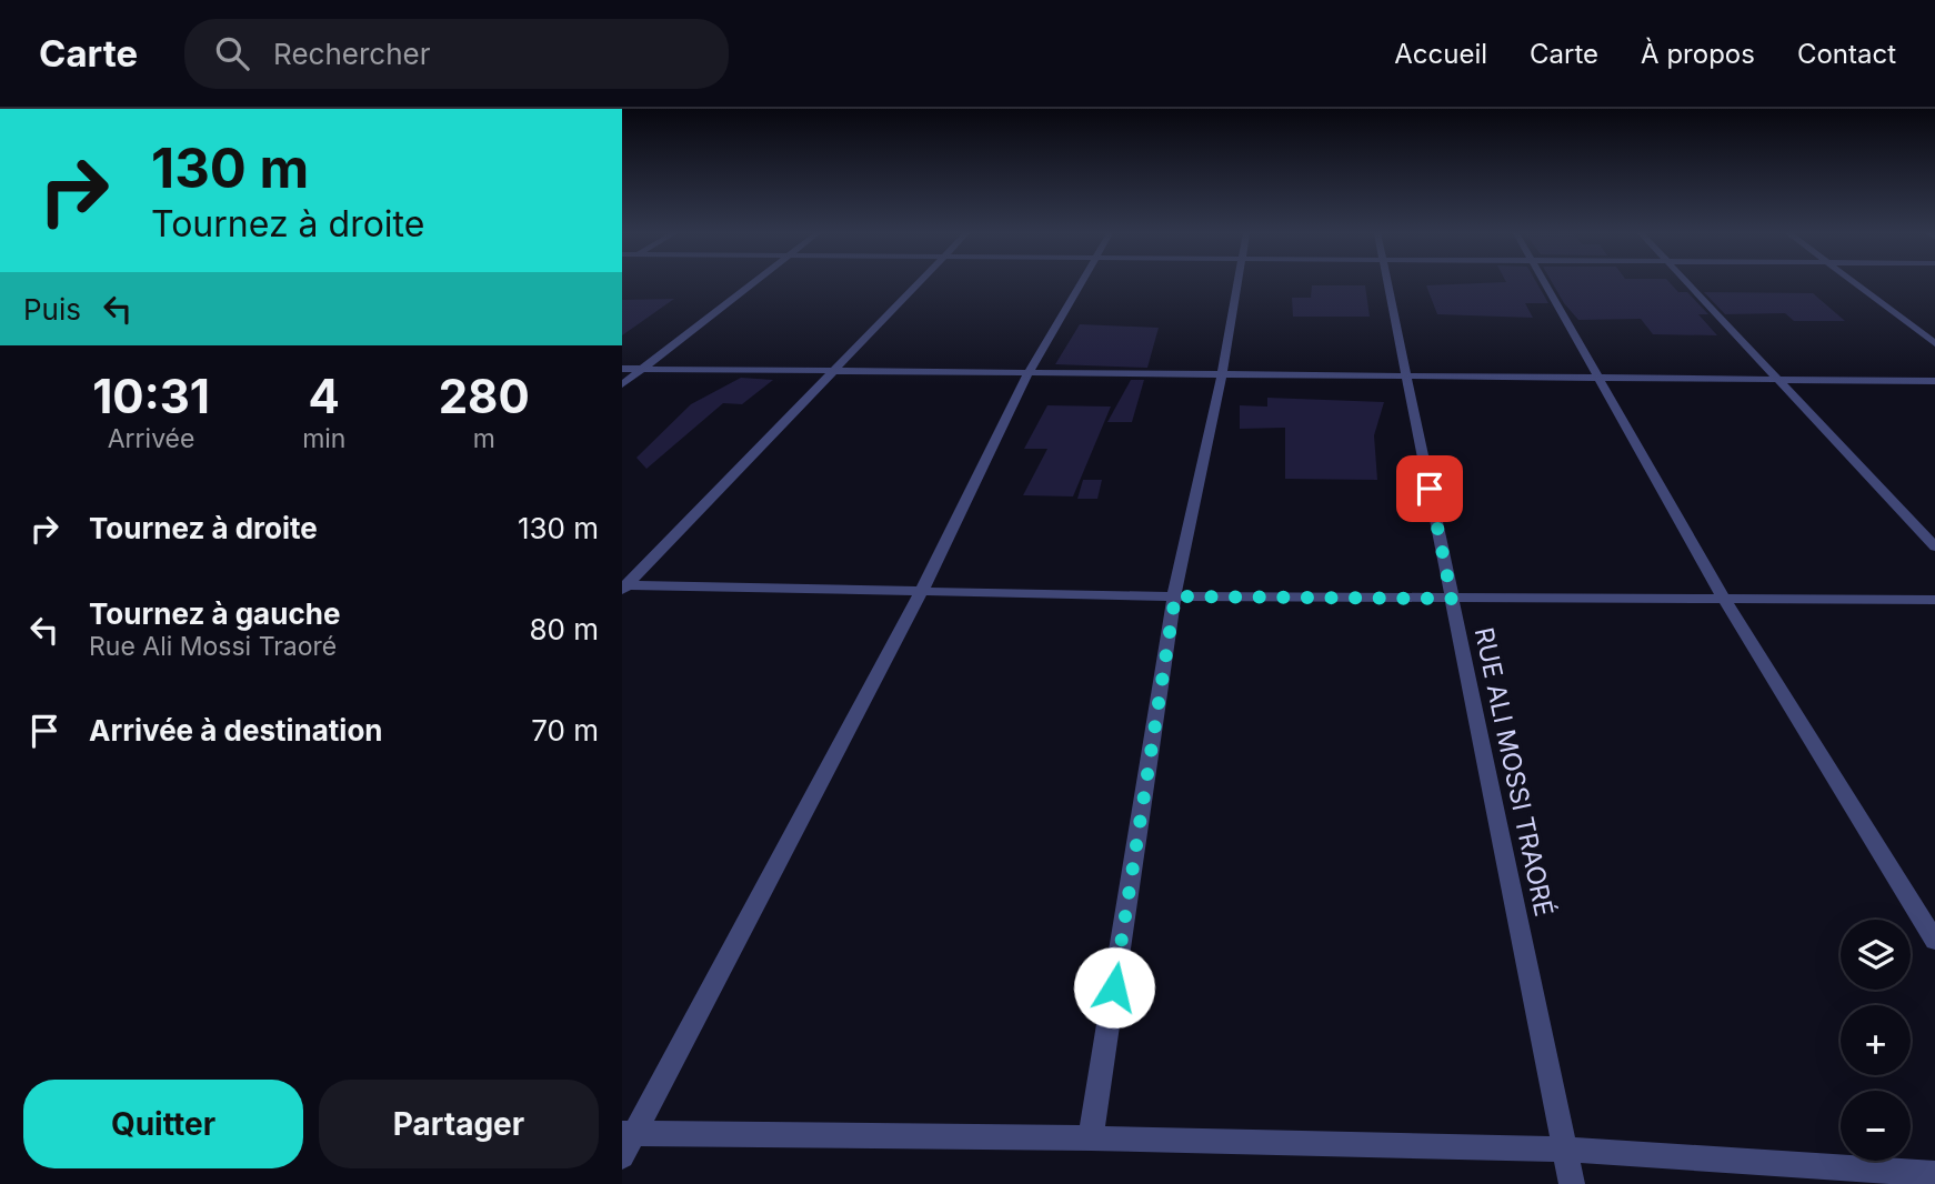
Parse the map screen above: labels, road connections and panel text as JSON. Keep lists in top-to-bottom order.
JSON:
{
  "streets": {
    "street": ["RUE ALI MOSSI TRAORÉ"]
  },
  "page": {
    "header": "Carte",
    "search": "Rechercher",
    "nav": [
      "Accueil",
      "Carte",
      "À propos",
      "Contact"
    ],
    "turn": ["130 m", "Tournez à droite"],
    "then": "Puis",
    "eta": [
      "10:31",
      "Arrivée",
      "4",
      "min",
      "280",
      "m"
    ],
    "list": [
      {
        "name": "Tournez à droite",
        "value": "130 m"
      },
      {
        "name": "Tournez à gauche",
        "note": "Rue Ali Mossi Traoré",
        "value": "80 m"
      },
      {
        "name": "Arrivée à destination",
        "value": "70 m"
      }
    ],
    "map_buttons": ["+", "−"],
    "buttons": ["Quitter", "Partager"]
  }
}
